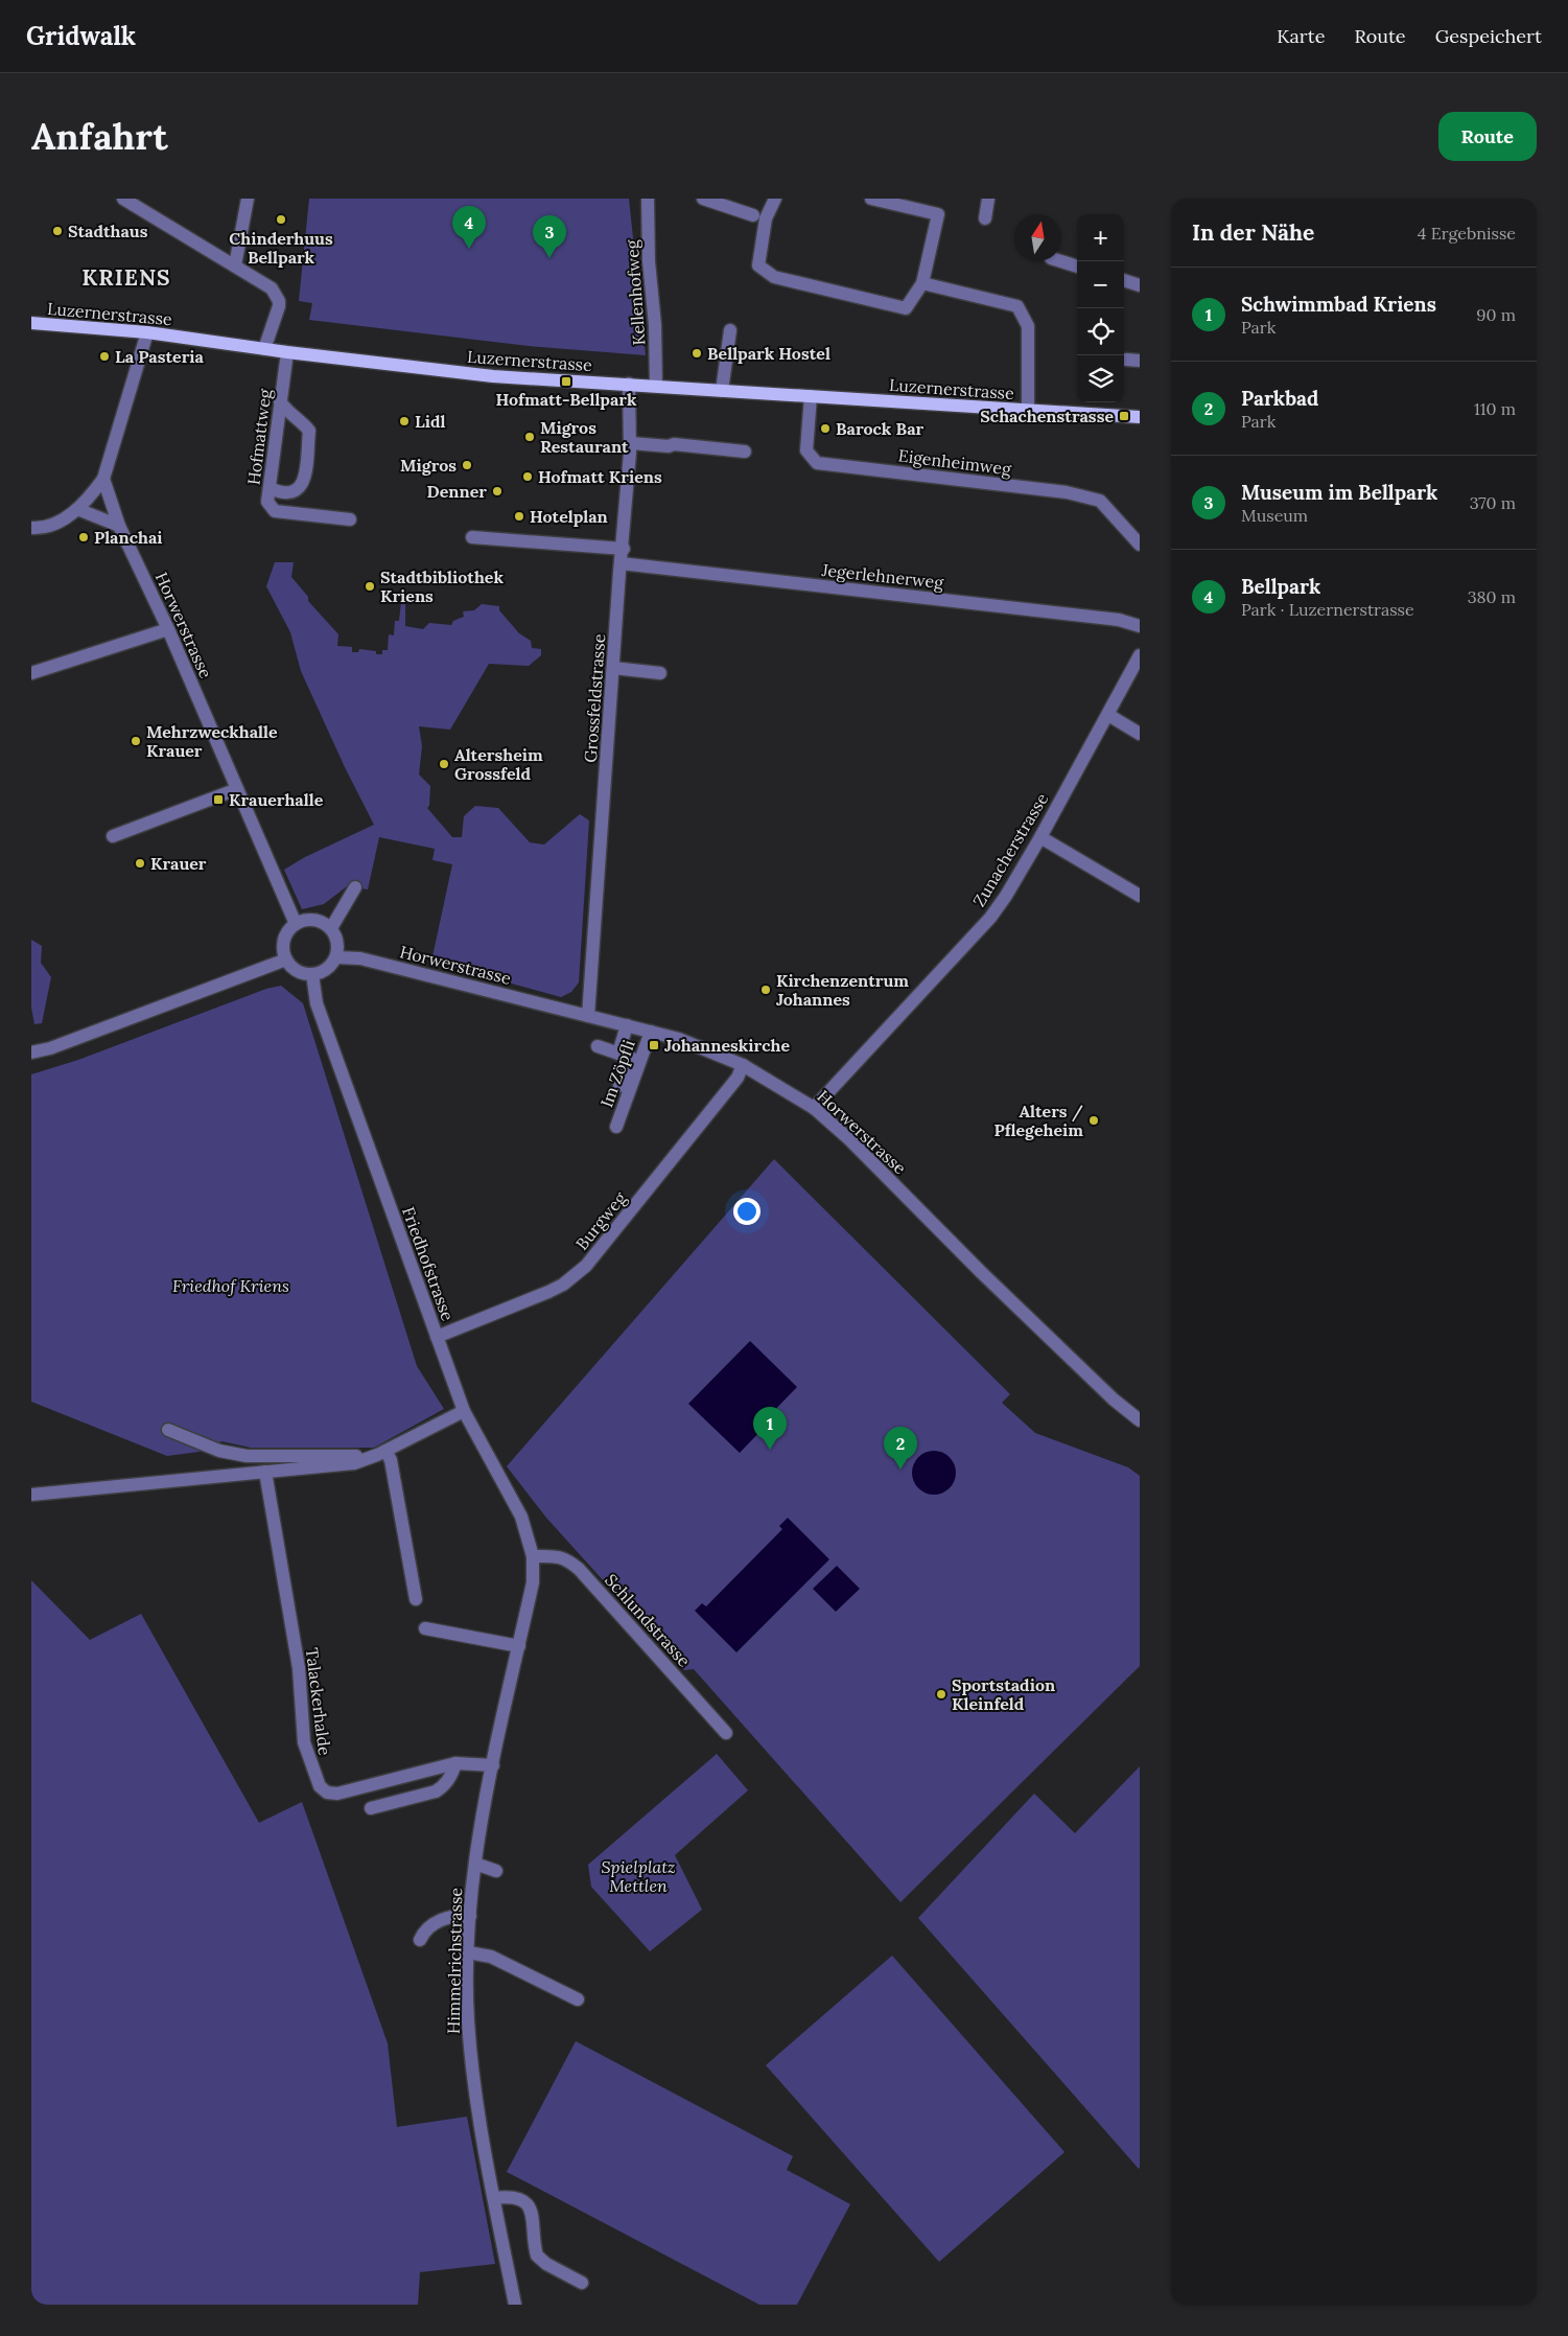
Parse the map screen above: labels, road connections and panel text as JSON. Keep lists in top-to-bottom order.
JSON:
{
  "streets": {
    "main road": ["Luzernerstrasse"],
    "street": [
      "Kellenhofweg",
      "Hofmattweg",
      "Eigenheimweg",
      "Jegerlehnerweg",
      "Horwerstrasse",
      "Grossfeldstrasse",
      "Zunacherstrasse",
      "Im Zöpfli",
      "Burgweg",
      "Friedhofstrasse",
      "Schlundstrasse",
      "Talackerhalde",
      "Himmelrichstrasse"
    ]
  },
  "crossings": [
    ["Kellenhofweg", "Luzernerstrasse"],
    ["Luzernerstrasse", "Hofmattweg"],
    ["Luzernerstrasse", "Eigenheimweg"],
    ["Luzernerstrasse", "Grossfeldstrasse"],
    ["Jegerlehnerweg", "Grossfeldstrasse"],
    ["Horwerstrasse", "Grossfeldstrasse"],
    ["Horwerstrasse", "Zunacherstrasse"],
    ["Horwerstrasse", "Im Zöpfli"],
    ["Horwerstrasse", "Burgweg"],
    ["Horwerstrasse", "Friedhofstrasse"],
    ["Burgweg", "Friedhofstrasse"],
    ["Friedhofstrasse", "Schlundstrasse"],
    ["Friedhofstrasse", "Himmelrichstrasse"],
    ["Schlundstrasse", "Himmelrichstrasse"],
    ["Talackerhalde", "Himmelrichstrasse"]
  ],
  "districts": ["KRIENS"],
  "parks": ["Friedhof Kriens", "Spielplatz Mettlen"],
  "places": {
    "other": [
      "Chinderhuus Bellpark",
      "Stadthaus",
      "Bellpark Hostel",
      "La Pasteria",
      "Lidl",
      "Barock Bar",
      "Migros Restaurant",
      "Migros",
      "Hofmatt Kriens",
      "Denner",
      "Hotelplan",
      "Planchai",
      "Stadtbibliothek Kriens",
      "Mehrzweckhalle Krauer",
      "Altersheim Grossfeld",
      "Krauer",
      "Kirchenzentrum Johannes",
      "Alters / Pflegeheim",
      "Sportstadion Kleinfeld"
    ],
    "transit": [
      "Hofmatt-Bellpark",
      "Schachenstrasse",
      "Krauerhalle",
      "Johanneskirche"
    ]
  },
  "north": "top",
  "page": {
    "header": "Gridwalk",
    "nav": ["Karte", "Route", "Gespeichert"],
    "buttons": "Route",
    "title": "Anfahrt",
    "heading": ["In der Nähe", "4 Ergebnisse"],
    "pins": [
      "4",
      "3",
      "1",
      "2"
    ],
    "map_buttons": ["+", "−"],
    "list": [
      {
        "mark": "1",
        "name": "Schwimmbad Kriens",
        "note": "Park",
        "value": "90 m"
      },
      {
        "mark": "2",
        "name": "Parkbad",
        "note": "Park",
        "value": "110 m"
      },
      {
        "mark": "3",
        "name": "Museum im Bellpark",
        "note": "Museum",
        "value": "370 m"
      },
      {
        "mark": "4",
        "name": "Bellpark",
        "note": "Park · Luzernerstrasse",
        "value": "380 m"
      }
    ]
  }
}
